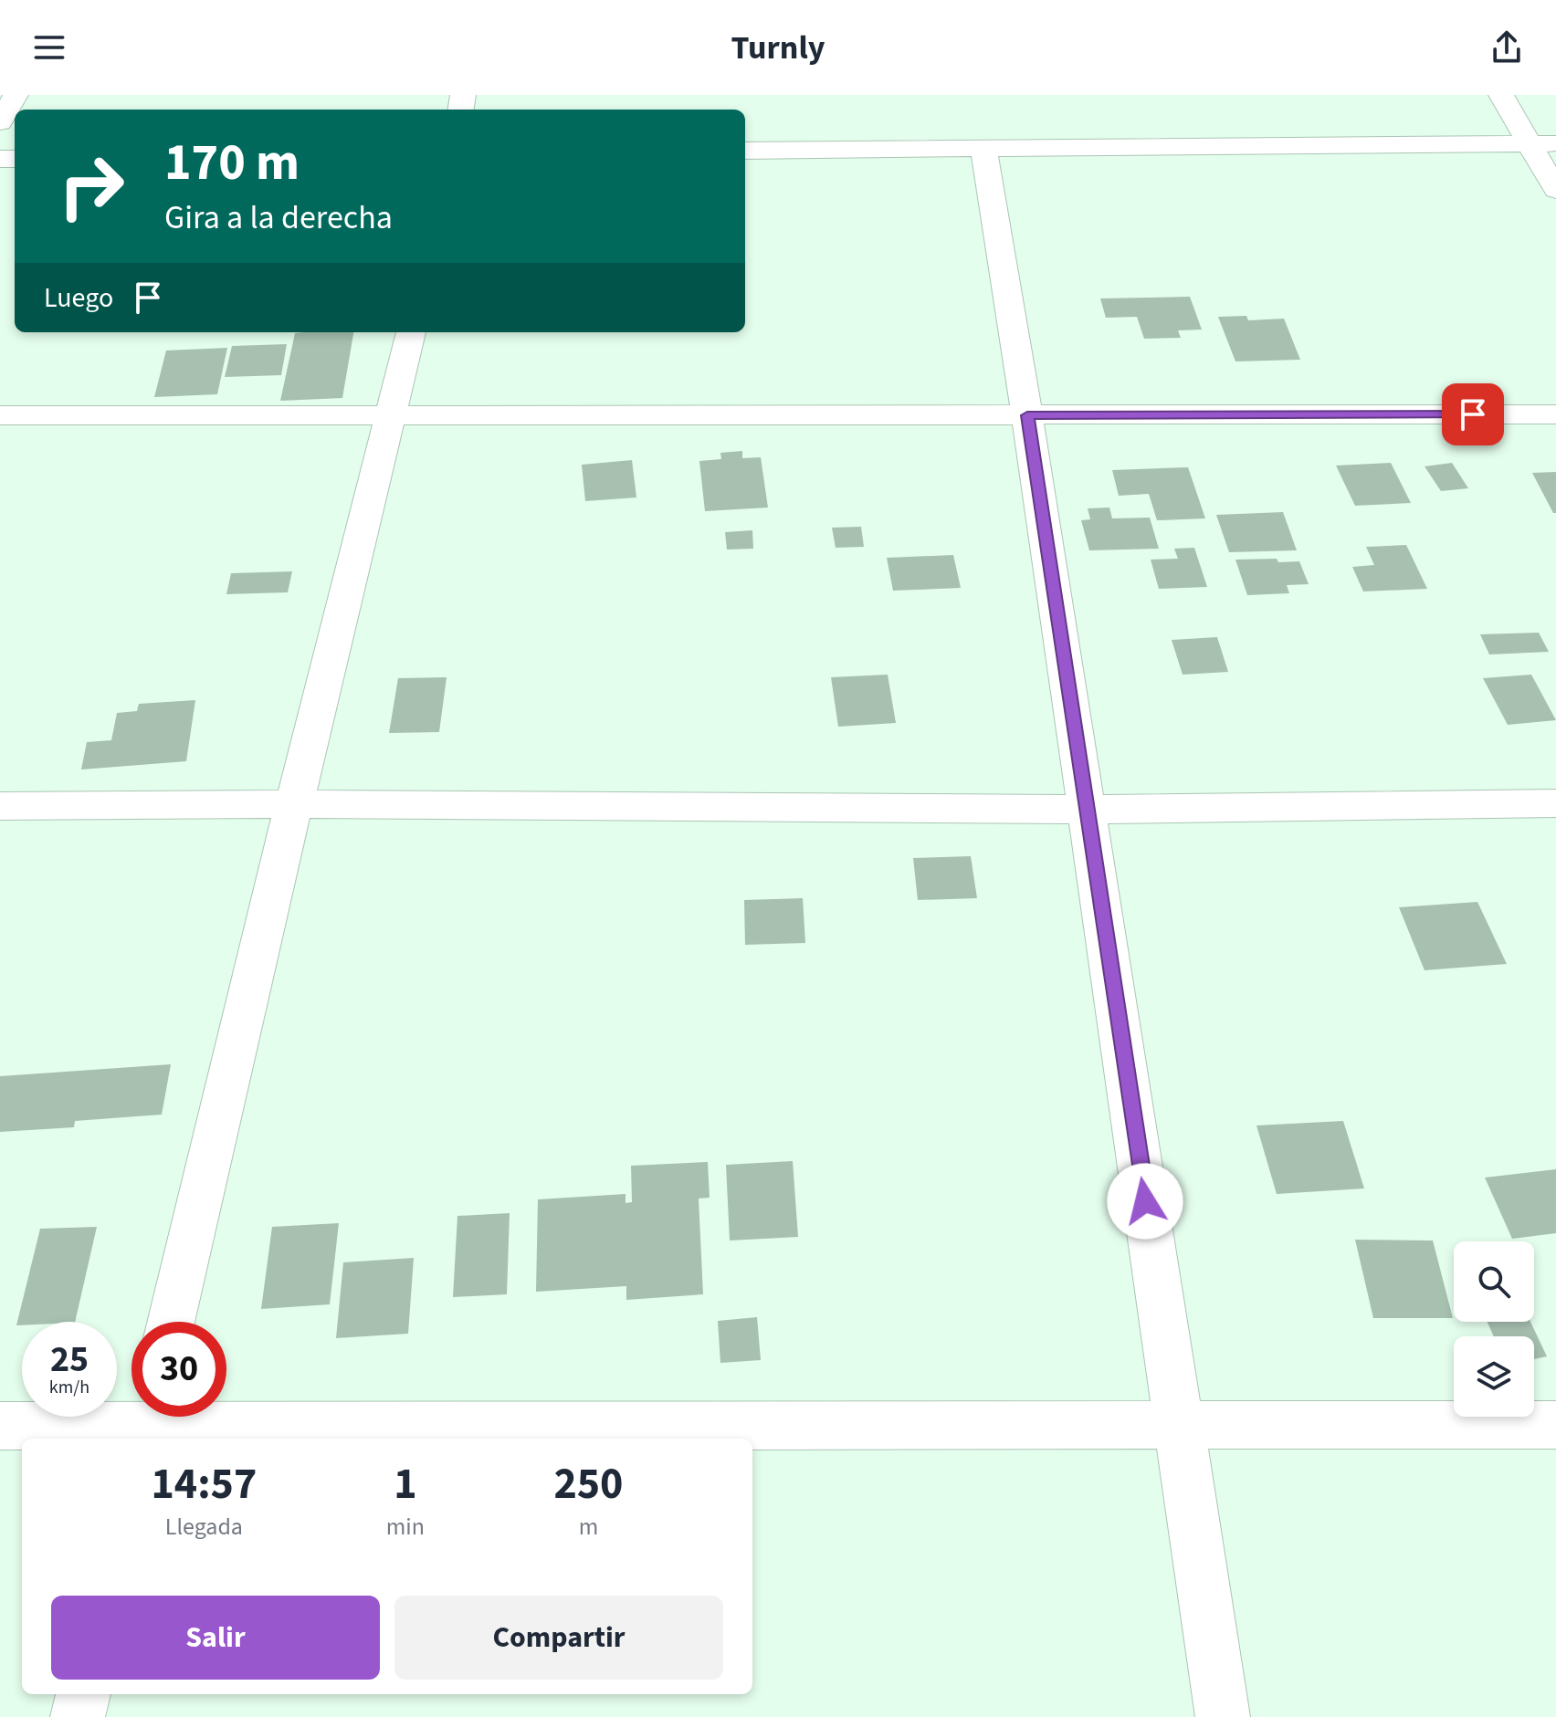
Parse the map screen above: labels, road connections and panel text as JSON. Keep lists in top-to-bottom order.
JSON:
{
  "page": {
    "header": "Turnly",
    "turn": ["170 m", "Gira a la derecha"],
    "then": "Luego",
    "speed": "25 km/h",
    "limit": "30",
    "eta": [
      "14:57",
      "Llegada",
      "1",
      "min",
      "250",
      "m"
    ],
    "buttons": ["Salir", "Compartir"]
  }
}
